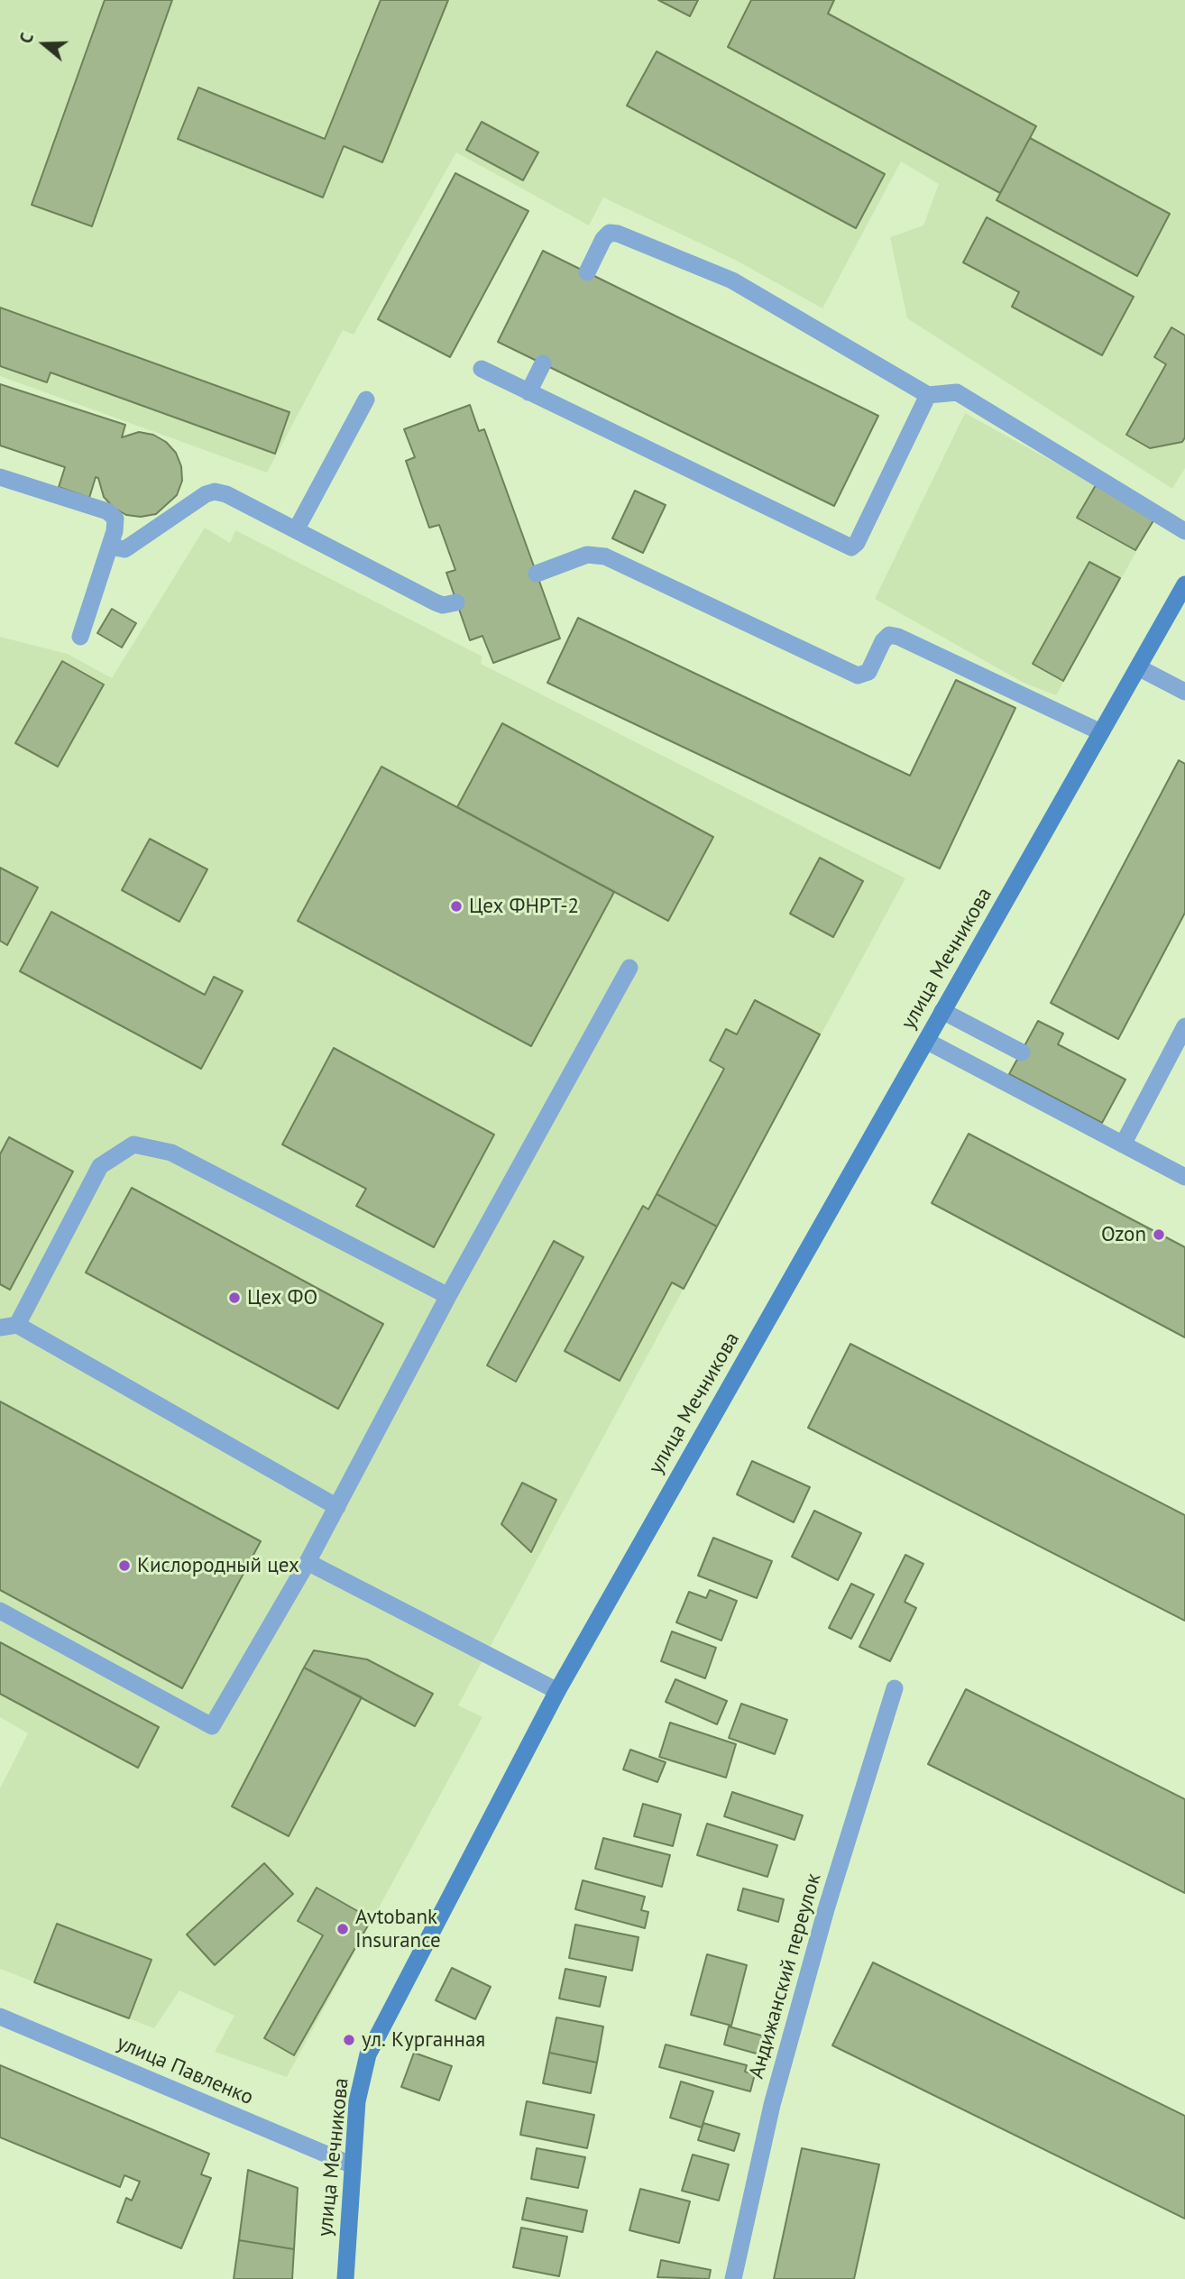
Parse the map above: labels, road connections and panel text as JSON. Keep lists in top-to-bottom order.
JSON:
{
  "streets": {
    "main road": ["улица Мечникова"],
    "street": ["Андижанский переулок", "улица Павленко"]
  },
  "crossings": [
    ["улица Мечникова", "улица Павленко"]
  ],
  "places": [
    "Цех ФНРТ-2",
    "Ozon",
    "Цех ФО",
    "Кислородный цех",
    "Avtobank Insurance",
    "ул. Курганная"
  ],
  "north": "left"
}
